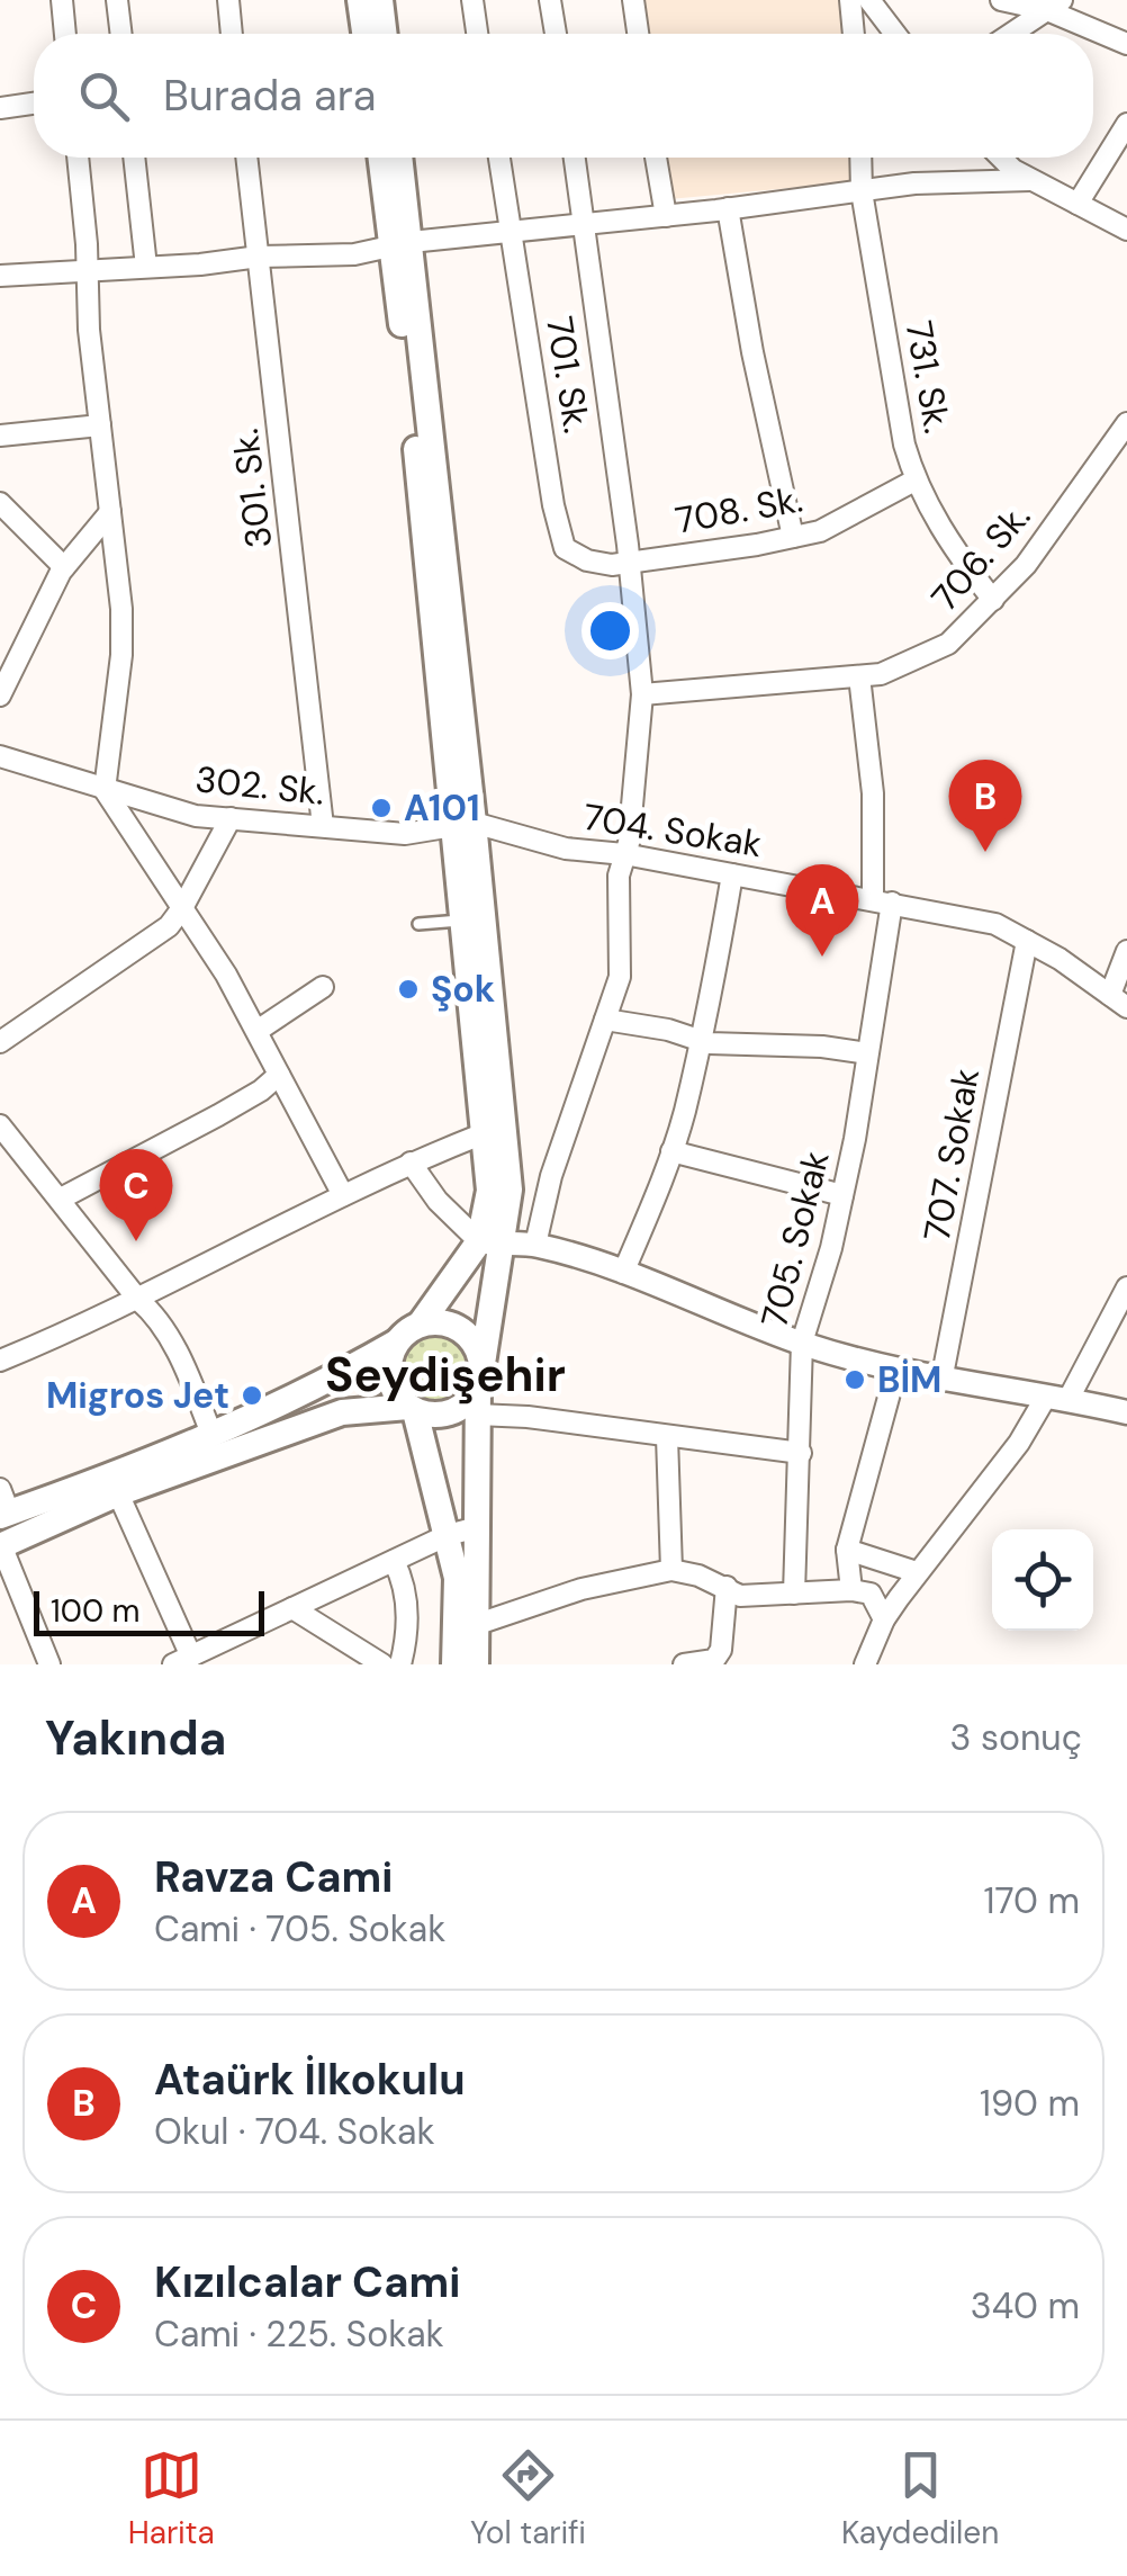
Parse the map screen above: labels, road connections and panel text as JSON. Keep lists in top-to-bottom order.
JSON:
{
  "streets": {
    "street": [
      "701. Sk.",
      "731. Sk.",
      "301. Sk.",
      "708. Sk.",
      "706. Sk.",
      "302. Sk.",
      "704. Sokak",
      "707. Sokak",
      "705. Sokak"
    ]
  },
  "crossings": [
    ["701. Sk.", "708. Sk."],
    ["731. Sk.", "708. Sk."],
    ["731. Sk.", "706. Sk."],
    ["301. Sk.", "302. Sk."],
    ["706. Sk.", "705. Sokak"],
    ["302. Sk.", "704. Sokak"],
    ["704. Sokak", "707. Sokak"],
    ["704. Sokak", "705. Sokak"]
  ],
  "districts": ["Seydişehir"],
  "places": [
    "A101",
    "Şok",
    "BİM",
    "Migros Jet"
  ],
  "scale_bar": "100 m",
  "page": {
    "search": "Burada ara",
    "pins": ["B", "A", "C"],
    "scale": "100 m",
    "heading": ["Yakında", "3 sonuç"],
    "list": [
      {
        "mark": "A",
        "name": "Ravza Cami",
        "note": "Cami · 705. Sokak",
        "value": "170 m"
      },
      {
        "mark": "B",
        "name": "Ataürk İlkokulu",
        "note": "Okul · 704. Sokak",
        "value": "190 m"
      },
      {
        "mark": "C",
        "name": "Kızılcalar Cami",
        "note": "Cami · 225. Sokak",
        "value": "340 m"
      }
    ],
    "nav": ["Harita", "Yol tarifi", "Kaydedilen"]
  }
}
